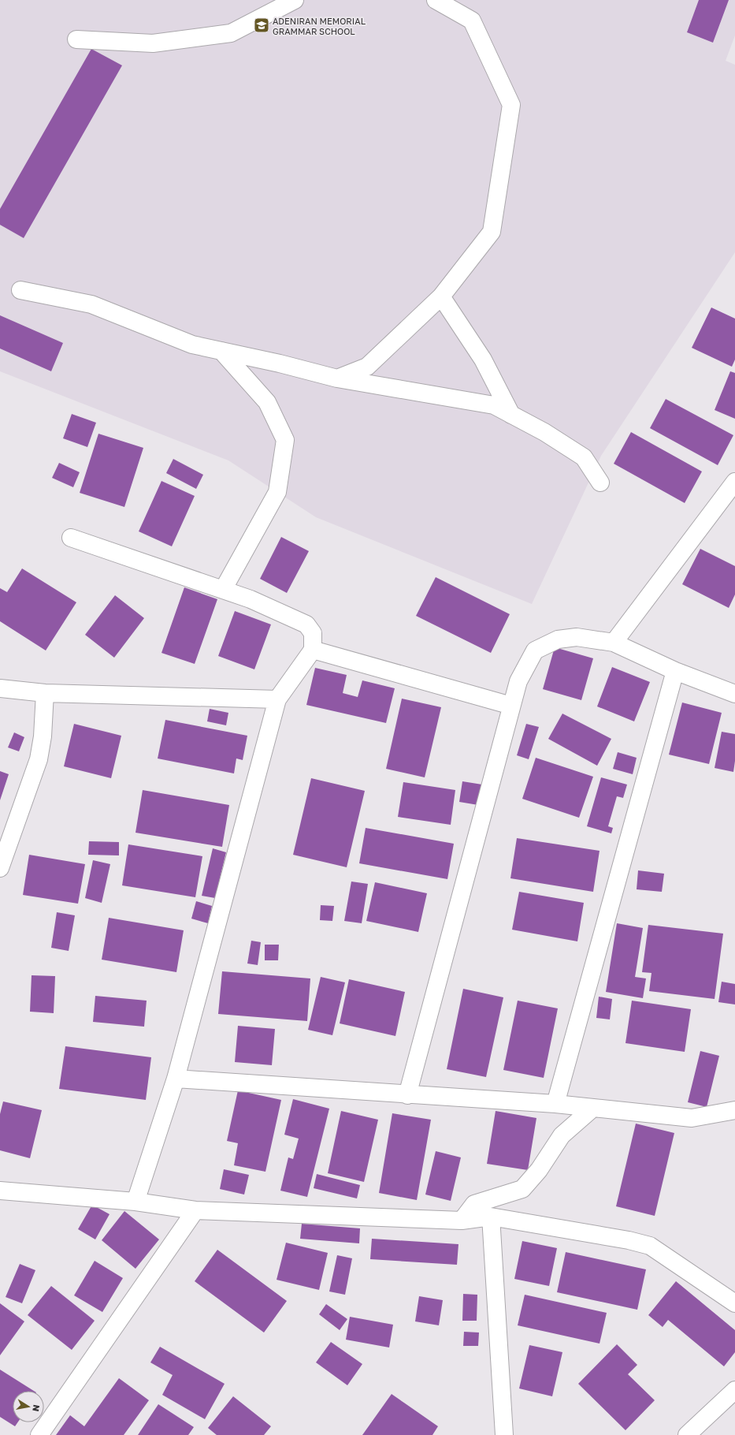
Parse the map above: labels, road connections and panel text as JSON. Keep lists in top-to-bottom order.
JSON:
{
  "places": {
    "school or university": ["ADENIRAN MEMORIAL GRAMMAR SCHOOL"]
  },
  "north": "right"
}
